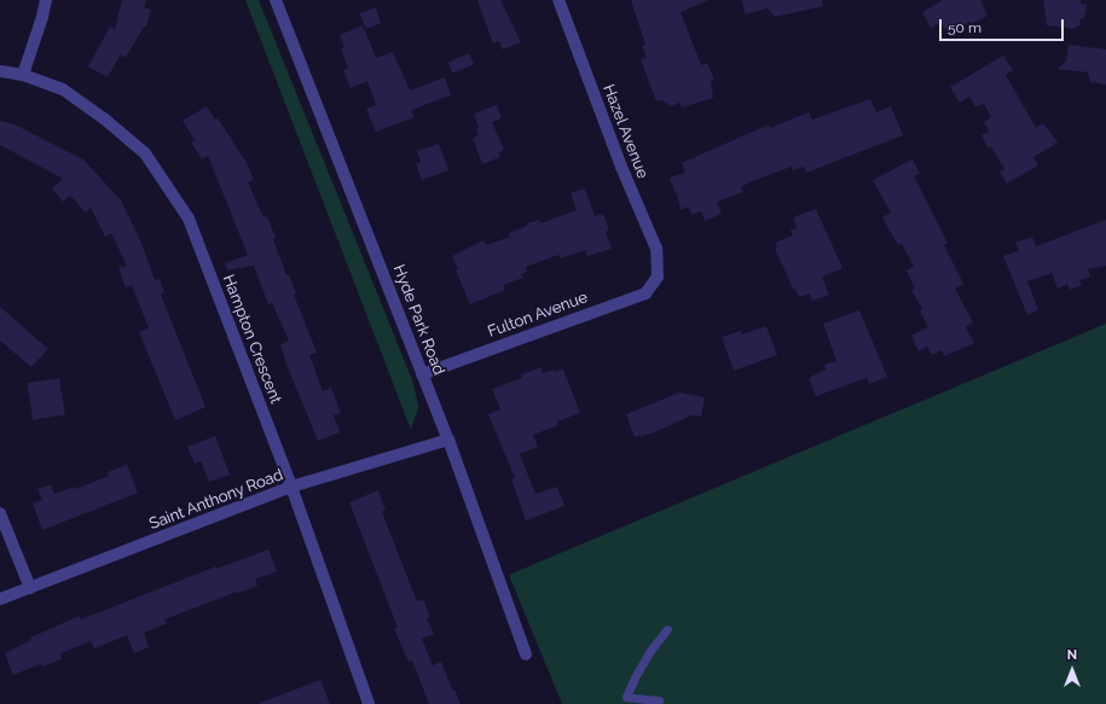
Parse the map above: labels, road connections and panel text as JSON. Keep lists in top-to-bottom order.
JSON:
{
  "streets": {
    "street": [
      "Hazel Avenue",
      "Fulton Avenue",
      "Hyde Park Road",
      "Hampton Crescent",
      "Saint Anthony Road"
    ]
  },
  "crossings": [
    ["Hazel Avenue", "Fulton Avenue"],
    ["Fulton Avenue", "Hyde Park Road"],
    ["Hyde Park Road", "Saint Anthony Road"],
    ["Hampton Crescent", "Saint Anthony Road"]
  ],
  "scale_bar": "50 m",
  "north": "top"
}
